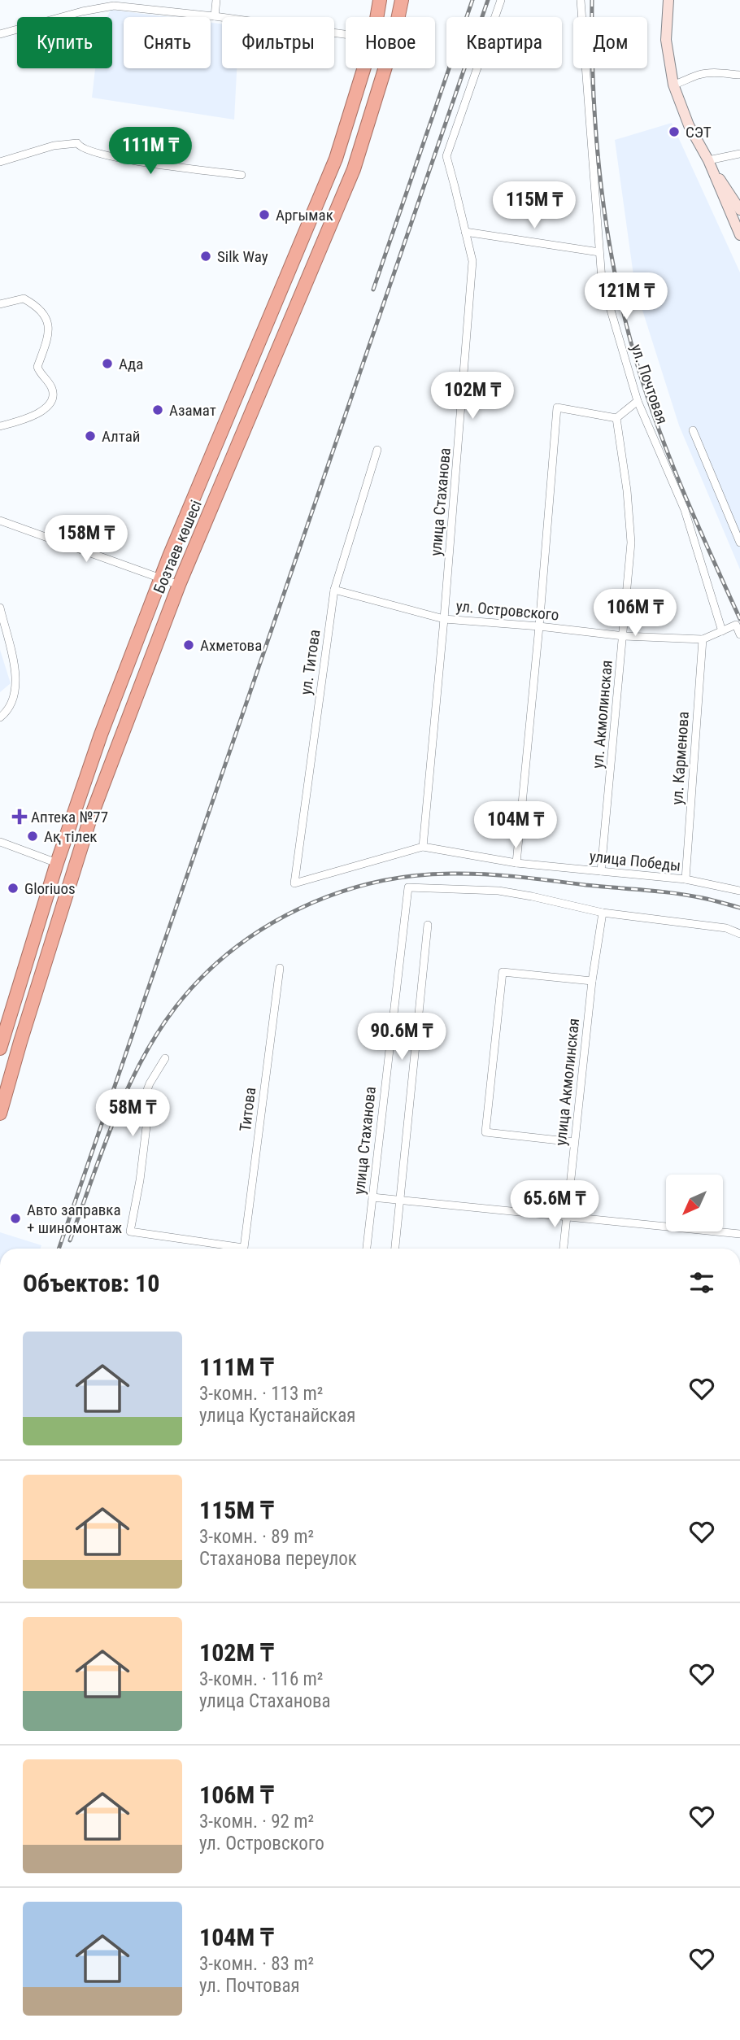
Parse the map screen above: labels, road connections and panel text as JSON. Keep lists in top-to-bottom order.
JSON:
{
  "streets": {
    "highway": ["Бозтаев көшесі"],
    "street": [
      "ул. Почтовая",
      "улица Стаханова",
      "ул. Островского",
      "ул. Титова",
      "ул. Акмолинская",
      "ул. Карменова",
      "улица Победы",
      "улица Акмолинская",
      "Титова"
    ]
  },
  "crossings": [
    ["ул. Почтовая", "ул. Островского"],
    ["улица Стаханова", "ул. Островского"],
    ["улица Стаханова", "улица Победы"],
    ["улица Стаханова", "улица Акмолинская"],
    ["ул. Островского", "ул. Титова"],
    ["ул. Островского", "ул. Акмолинская"],
    ["ул. Островского", "ул. Карменова"],
    ["ул. Титова", "улица Победы"],
    ["ул. Акмолинская", "улица Победы"],
    ["ул. Карменова", "улица Победы"]
  ],
  "places": {
    "other": [
      "СЭТ",
      "Аргымак",
      "Silk Way",
      "Ада",
      "Азамат",
      "Алтай",
      "Ахметова",
      "Ақ тілек",
      "Gloriuos",
      "Авто заправка + шиномонтаж"
    ],
    "health": ["Аптека №77"]
  },
  "north": "bottom left",
  "page": {
    "chip": [
      "Купить",
      "Снять",
      "Фильтры",
      "Новое",
      "Квартира",
      "Дом"
    ],
    "price": [
      "111M ₸",
      "115M ₸",
      "121M ₸",
      "102M ₸",
      "158M ₸",
      "106M ₸",
      "104M ₸",
      "90.6M ₸",
      "58M ₸",
      "65.6M ₸"
    ],
    "heading": "Объектов: 10",
    "list": [
      {
        "name": "111M ₸",
        "note": "3-комн. · 113 m² · улица Кустанайская"
      },
      {
        "name": "115M ₸",
        "note": "3-комн. · 89 m² · Стаханова переулок"
      },
      {
        "name": "102M ₸",
        "note": "3-комн. · 116 m² · улица Стаханова"
      },
      {
        "name": "106M ₸",
        "note": "3-комн. · 92 m² · ул. Островского"
      },
      {
        "name": "104M ₸",
        "note": "3-комн. · 83 m² · ул. Почтовая"
      }
    ]
  }
}
